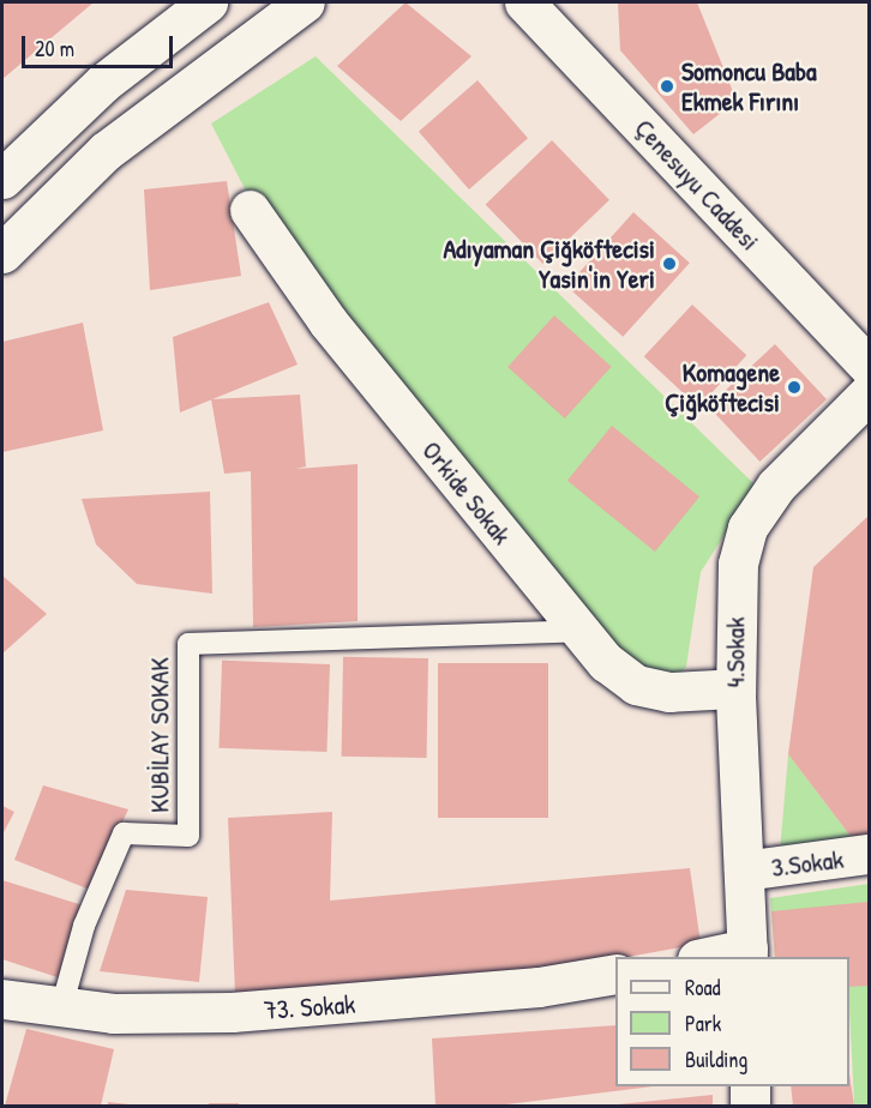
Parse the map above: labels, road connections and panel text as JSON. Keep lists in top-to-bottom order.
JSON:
{
  "streets": {
    "street": [
      "Çenesuyu Caddesi",
      "Orkide Sokak",
      "4.Sokak",
      "3.Sokak",
      "73. Sokak"
    ],
    "lane": ["KUBİLAY SOKAK"]
  },
  "crossings": [
    ["Orkide Sokak", "4.Sokak"],
    ["Orkide Sokak", "KUBİLAY SOKAK"],
    ["4.Sokak", "3.Sokak"],
    ["KUBİLAY SOKAK", "73. Sokak"]
  ],
  "places": ["Somoncu Baba Ekmek Fırını", "Adıyaman Çiğköftecisi Yasin'in Yeri", "Komagene Çiğköftecisi"],
  "legend": ["Road", "Park", "Building"],
  "scale_bar": "20 m"
}
